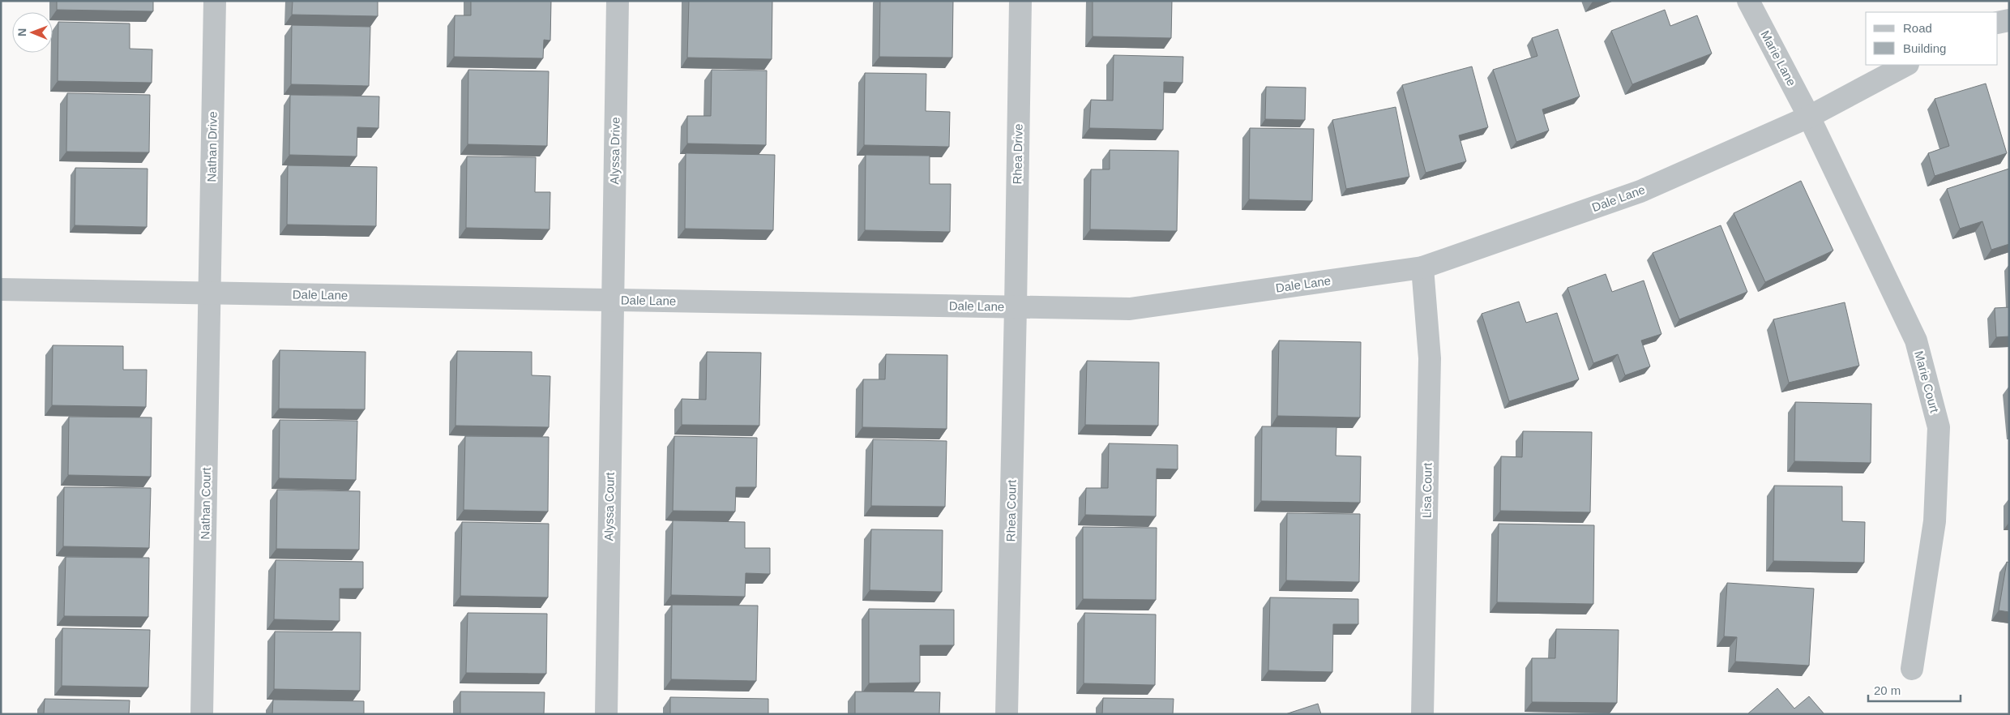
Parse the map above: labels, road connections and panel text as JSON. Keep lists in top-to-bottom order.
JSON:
{
  "streets": {
    "street": [
      "Marie Lane",
      "Nathan Drive",
      "Alyssa Drive",
      "Rhea Drive",
      "Dale Lane",
      "Marie Court",
      "Lisa Court",
      "Nathan Court",
      "Alyssa Court",
      "Rhea Court"
    ]
  },
  "crossings": [
    ["Marie Lane", "Dale Lane"],
    ["Marie Lane", "Marie Court"],
    ["Nathan Drive", "Dale Lane"],
    ["Nathan Drive", "Nathan Court"],
    ["Alyssa Drive", "Dale Lane"],
    ["Alyssa Drive", "Alyssa Court"],
    ["Rhea Drive", "Dale Lane"],
    ["Rhea Drive", "Rhea Court"],
    ["Dale Lane", "Marie Court"],
    ["Dale Lane", "Lisa Court"],
    ["Dale Lane", "Nathan Court"],
    ["Dale Lane", "Alyssa Court"],
    ["Dale Lane", "Rhea Court"]
  ],
  "legend": ["Road", "Building"],
  "scale_bar": "20 m",
  "north": "left"
}
